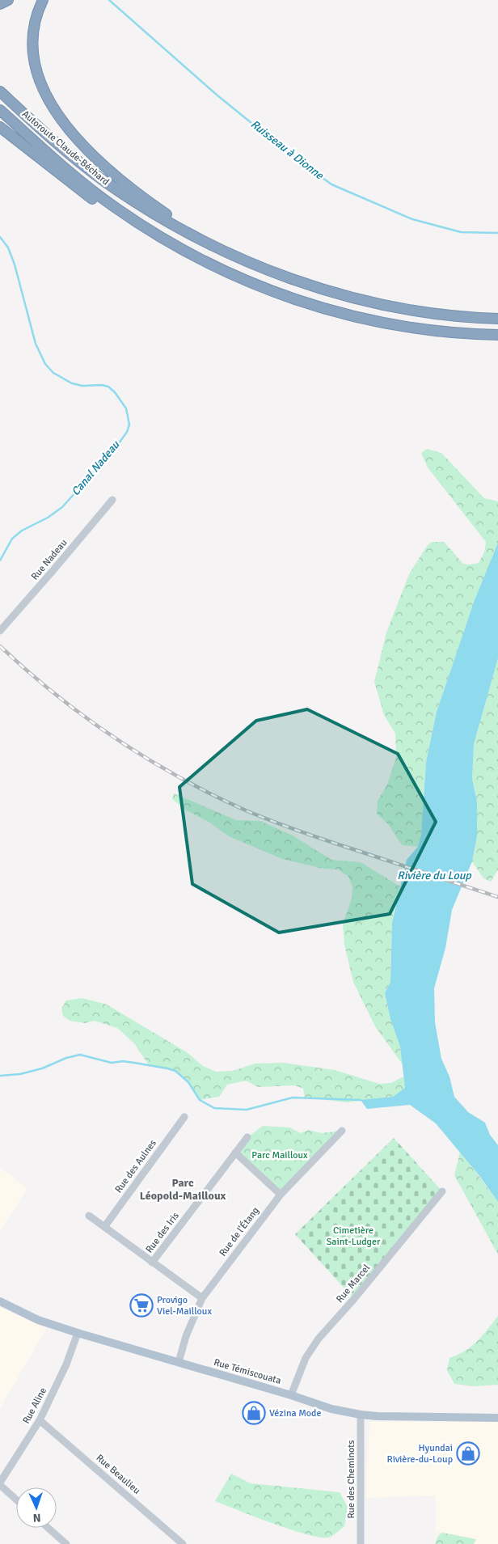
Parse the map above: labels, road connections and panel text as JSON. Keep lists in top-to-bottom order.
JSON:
{
  "streets": {
    "highway": ["Autoroute Claude-Béchard"],
    "main road": ["Rue Témiscouata"],
    "street": [
      "Rue Nadeau",
      "Rue des Aulnes",
      "Rue de l'Étang",
      "Rue des Iris",
      "Rue Marcel",
      "Rue Aline",
      "Rue Beaulieu",
      "Rue des Cheminots"
    ]
  },
  "crossings": [
    ["Rue de l'Étang", "Rue Témiscouata"],
    ["Rue Marcel", "Rue Témiscouata"],
    ["Rue Témiscouata", "Rue Aline"],
    ["Rue Témiscouata", "Rue des Cheminots"],
    ["Rue Aline", "Rue Beaulieu"]
  ],
  "districts": ["Parc Léopold-Mailloux"],
  "water": ["Ruisseau à Dionne", "Canal Nadeau", "Rivière du Loup"],
  "parks": ["Parc Mailloux", "Cimetière Saint-Ludger"],
  "places": {
    "supermarket": ["Provigo Viel-Mailloux"],
    "shop": ["Vézina Mode", "Hyundai Rivière-du-Loup"]
  },
  "north": "bottom"
}
